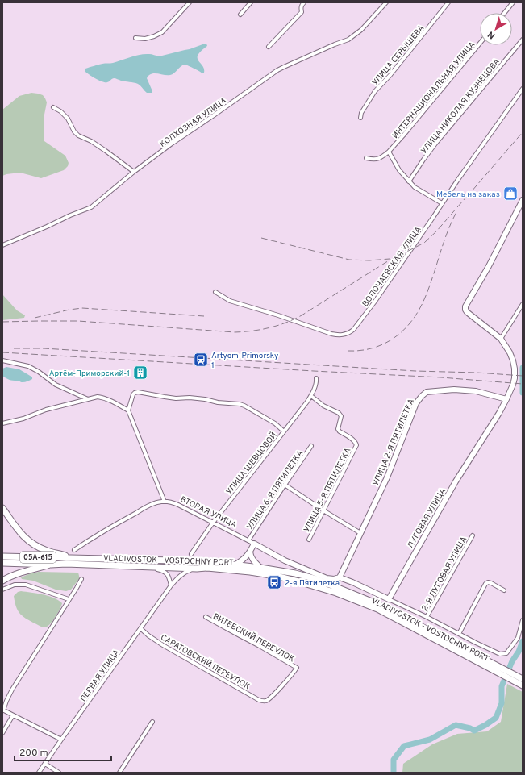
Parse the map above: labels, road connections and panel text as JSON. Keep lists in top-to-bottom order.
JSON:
{
  "streets": {
    "main road": [
      "УЛИЦА 2-Я ПЯТИЛЕТКА",
      "ВТОРАЯ УЛИЦА",
      "ЛУГОВАЯ УЛИЦА",
      "05А-615",
      "VLADIVOSTOK - VOSTOCHNY PORT"
    ],
    "street": [
      "УЛИЦА СЕРЫШЕВА",
      "ИНТЕРНАЦИОНАЛЬНАЯ УЛИЦА",
      "УЛИЦА НИКОЛАЯ КУЗНЕЦОВА",
      "КОЛХОЗНАЯ УЛИЦА",
      "ВОЛОЧАЕВСКАЯ УЛИЦА",
      "УЛИЦА ШЕВЦОВОЙ",
      "УЛИЦА 6-Я ПЯТИЛЕТКА",
      "УЛИЦА 5-Я ПЯТИЛЕТКА",
      "2-Я ЛУГОВАЯ УЛИЦА",
      "ВИТЕБСКИЙ ПЕРЕУЛОК",
      "САРАТОВСКИЙ ПЕРЕУЛОК",
      "ПЕРВАЯ УЛИЦА"
    ]
  },
  "crossings": [
    ["УЛИЦА 2-Я ПЯТИЛЕТКА", "ВТОРАЯ УЛИЦА"],
    ["УЛИЦА 2-Я ПЯТИЛЕТКА", "ЛУГОВАЯ УЛИЦА"],
    ["УЛИЦА ШЕВЦОВОЙ", "УЛИЦА 5-Я ПЯТИЛЕТКА"],
    ["УЛИЦА ШЕВЦОВОЙ", "ВТОРАЯ УЛИЦА"],
    ["УЛИЦА 6-Я ПЯТИЛЕТКА", "ВТОРАЯ УЛИЦА"],
    ["VLADIVOSTOK - VOSTOCHNY PORT", "ПЕРВАЯ УЛИЦА"],
    ["ВИТЕБСКИЙ ПЕРЕУЛОК", "САРАТОВСКИЙ ПЕРЕУЛОК"],
    ["САРАТОВСКИЙ ПЕРЕУЛОК", "ПЕРВАЯ УЛИЦА"]
  ],
  "places": {
    "shop": ["Мебель на заказ"],
    "station": ["Artyom-Primorsky 1"],
    "building": ["Артём-Приморский-1"],
    "bus stop": ["2-я Пятилетка"]
  },
  "scale_bar": "200 m",
  "north": "bottom left"
}
